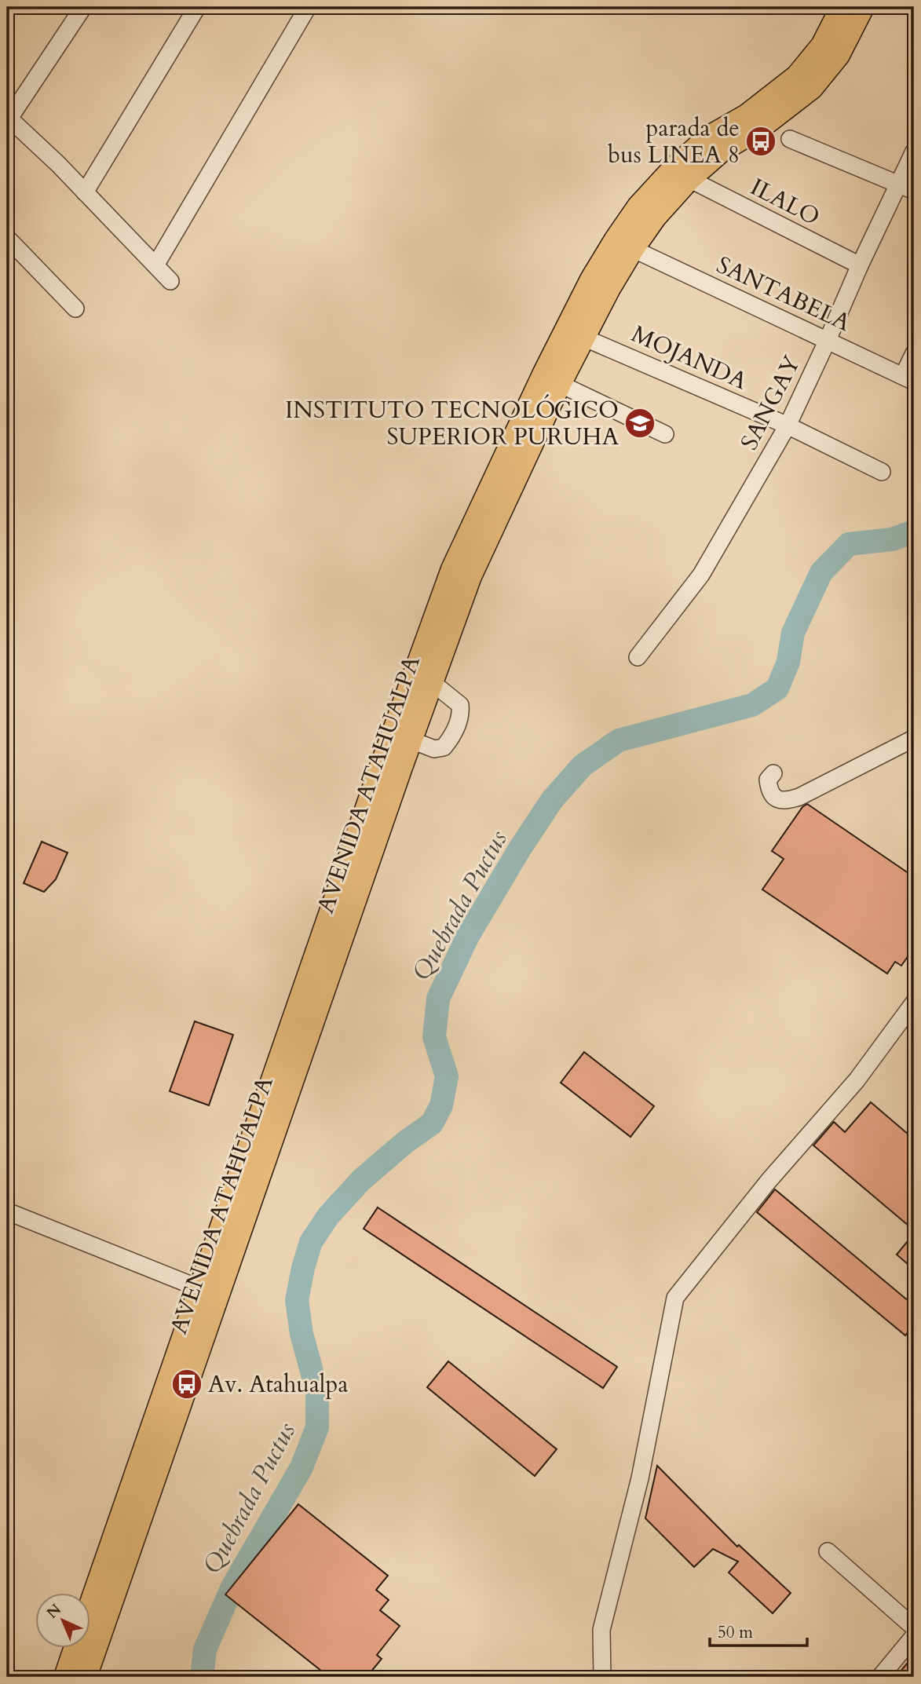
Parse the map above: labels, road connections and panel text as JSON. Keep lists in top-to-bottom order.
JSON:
{
  "streets": {
    "main road": ["AVENIDA ATAHUALPA"],
    "street": [
      "ILALO",
      "SANTABELA",
      "MOJANDA",
      "SANGAY"
    ]
  },
  "crossings": [
    ["ILALO", "SANGAY"],
    ["ILALO", "AVENIDA ATAHUALPA"],
    ["SANTABELA", "SANGAY"],
    ["SANTABELA", "AVENIDA ATAHUALPA"],
    ["MOJANDA", "SANGAY"],
    ["MOJANDA", "AVENIDA ATAHUALPA"]
  ],
  "water": ["Quebrada Puctus"],
  "places": {
    "bus stop": ["parada de bus LINEA 8", "Av. Atahualpa"],
    "school or university": ["INSTITUTO TECNOLÓGICO SUPERIOR PURUHA"]
  },
  "scale_bar": "50 m",
  "north": "top left"
}
